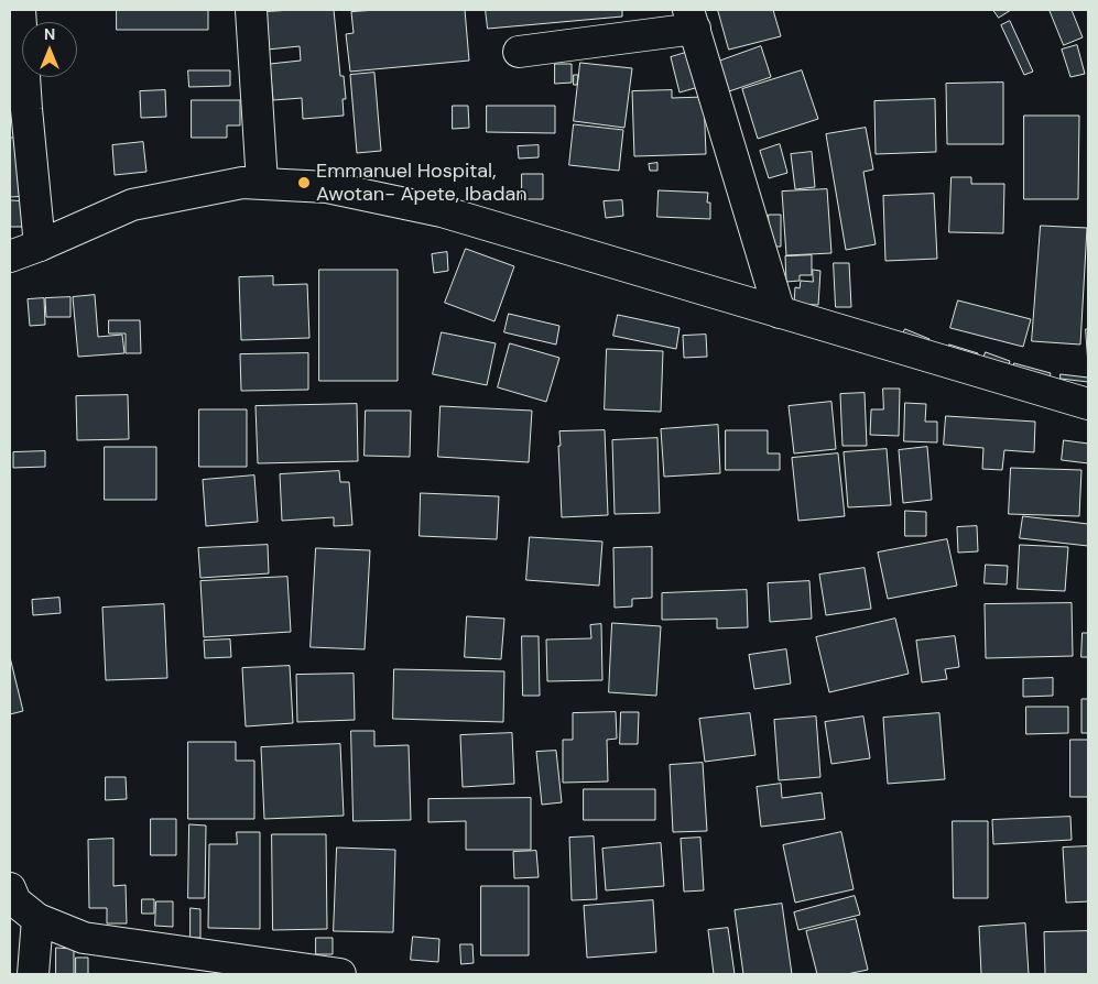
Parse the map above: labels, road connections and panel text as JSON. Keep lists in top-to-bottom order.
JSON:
{
  "places": ["Emmanuel Hospital, Awotan- Apete, Ibadan"],
  "north": "top"
}
